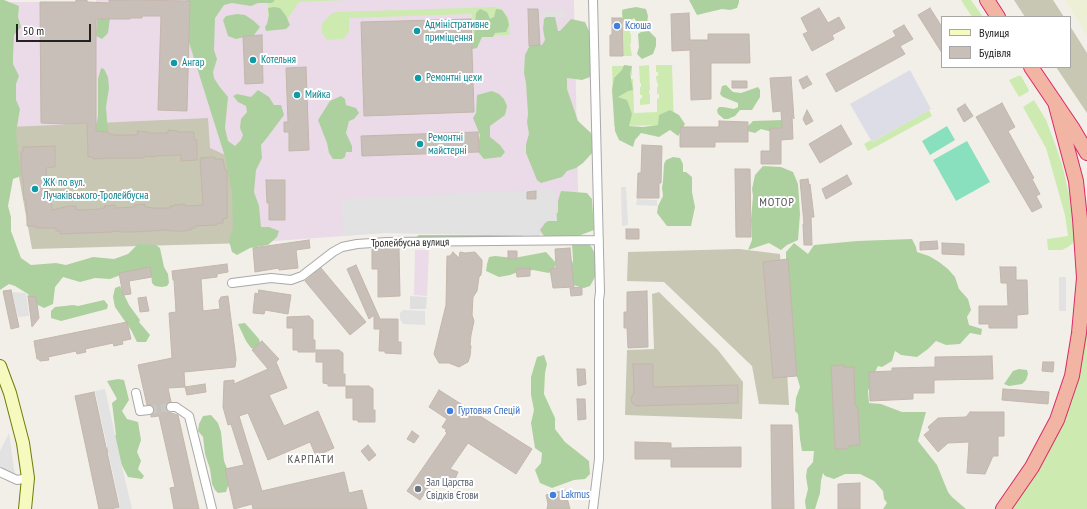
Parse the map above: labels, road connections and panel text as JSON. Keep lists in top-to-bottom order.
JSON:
{
  "streets": {
    "street": ["Тролейбусна вулиця"]
  },
  "districts": ["МОТОР", "КАРПАТИ"],
  "places": [
    "Ксюша",
    "Адміністративне приміщення",
    "Котельня",
    "Ангар",
    "Ремонтні цехи",
    "Мийка",
    "Ремонтні майстерні",
    "ЖК по вул. Лучаківського-Тролейбусна",
    "Гуртовня Спецій",
    "Зал Царства Свідків Єгови",
    "Lakmus"
  ],
  "legend": ["Вулиця", "Будівля"],
  "scale_bar": "50 m"
}
